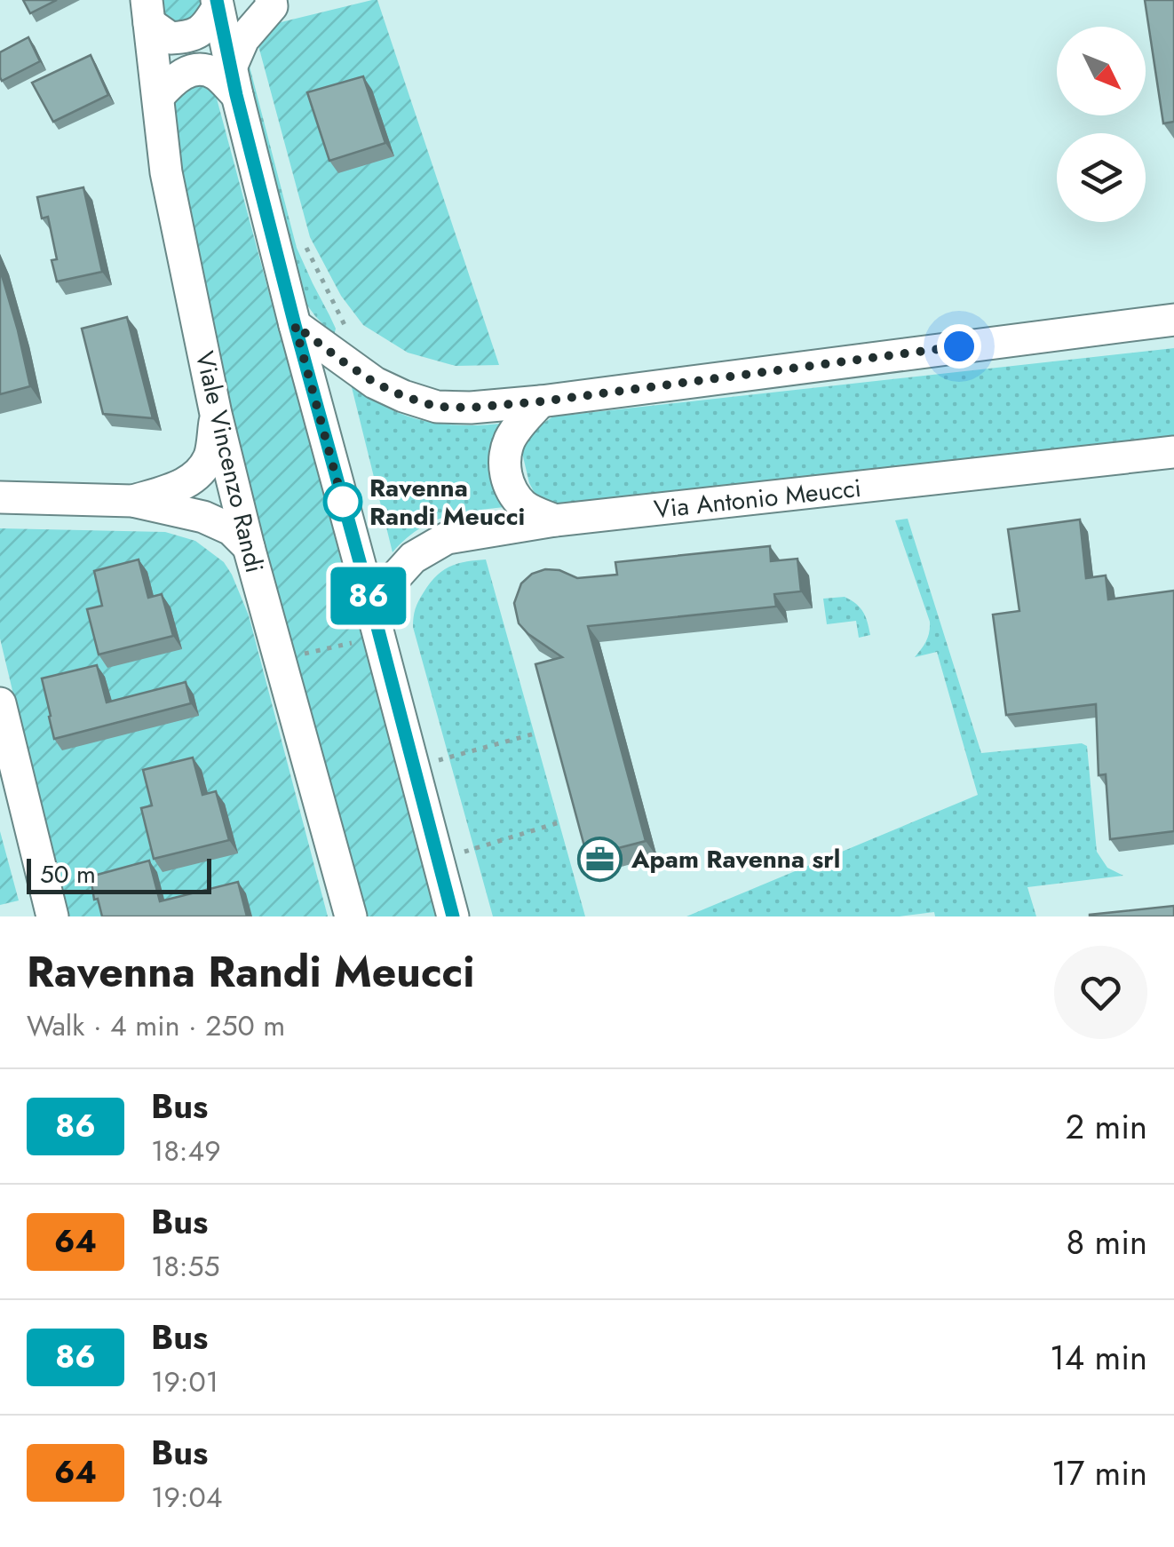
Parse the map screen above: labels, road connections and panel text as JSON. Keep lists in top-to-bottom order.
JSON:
{
  "streets": {
    "street": ["Viale Vincenzo Randi", "Via Antonio Meucci"]
  },
  "places": {
    "other": ["Ravenna Randi Meucci"],
    "office": ["Apam Ravenna srl"]
  },
  "lines": ["bus line 86"],
  "scale_bar": "50 m",
  "north": "bottom right",
  "page": {
    "on_map": "86",
    "scale": "50 m",
    "heading": ["Ravenna Randi Meucci", "Walk · 4 min · 250 m"],
    "list": [
      {
        "mark": "86",
        "name": "Bus",
        "note": "18:49",
        "value": "2 min"
      },
      {
        "mark": "64",
        "name": "Bus",
        "note": "18:55",
        "value": "8 min"
      },
      {
        "mark": "86",
        "name": "Bus",
        "note": "19:01",
        "value": "14 min"
      },
      {
        "mark": "64",
        "name": "Bus",
        "note": "19:04",
        "value": "17 min"
      }
    ]
  }
}
